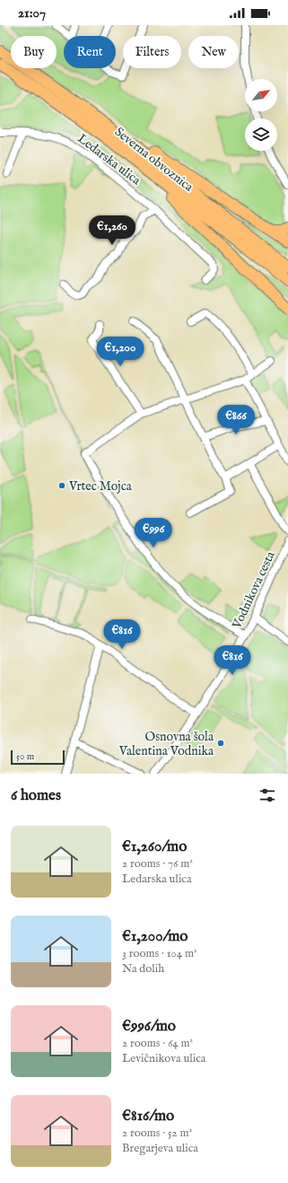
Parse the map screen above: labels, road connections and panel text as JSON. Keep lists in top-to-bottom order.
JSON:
{
  "streets": {
    "highway": ["Severna obvoznica"],
    "street": ["Ledarska ulica", "Vodnikova cesta"]
  },
  "places": ["Vrtec Mojca", "Osnovna šola Valentina Vodnika"],
  "scale_bar": "50 m",
  "north": "top right",
  "page": {
    "status": "21:07",
    "chip": [
      "Buy",
      "Rent",
      "Filters",
      "New"
    ],
    "price": [
      "€1,260",
      "€1,200",
      "€866",
      "€996",
      "€816",
      "€816"
    ],
    "scale": "50 m",
    "heading": "6 homes",
    "list": [
      {
        "name": "€1,260/mo",
        "note": "2 rooms · 76 m² · Ledarska ulica"
      },
      {
        "name": "€1,200/mo",
        "note": "3 rooms · 104 m² · Na dolih"
      },
      {
        "name": "€996/mo",
        "note": "2 rooms · 64 m² · Levičnikova ulica"
      },
      {
        "name": "€816/mo",
        "note": "2 rooms · 52 m² · Bregarjeva ulica"
      }
    ]
  }
}
